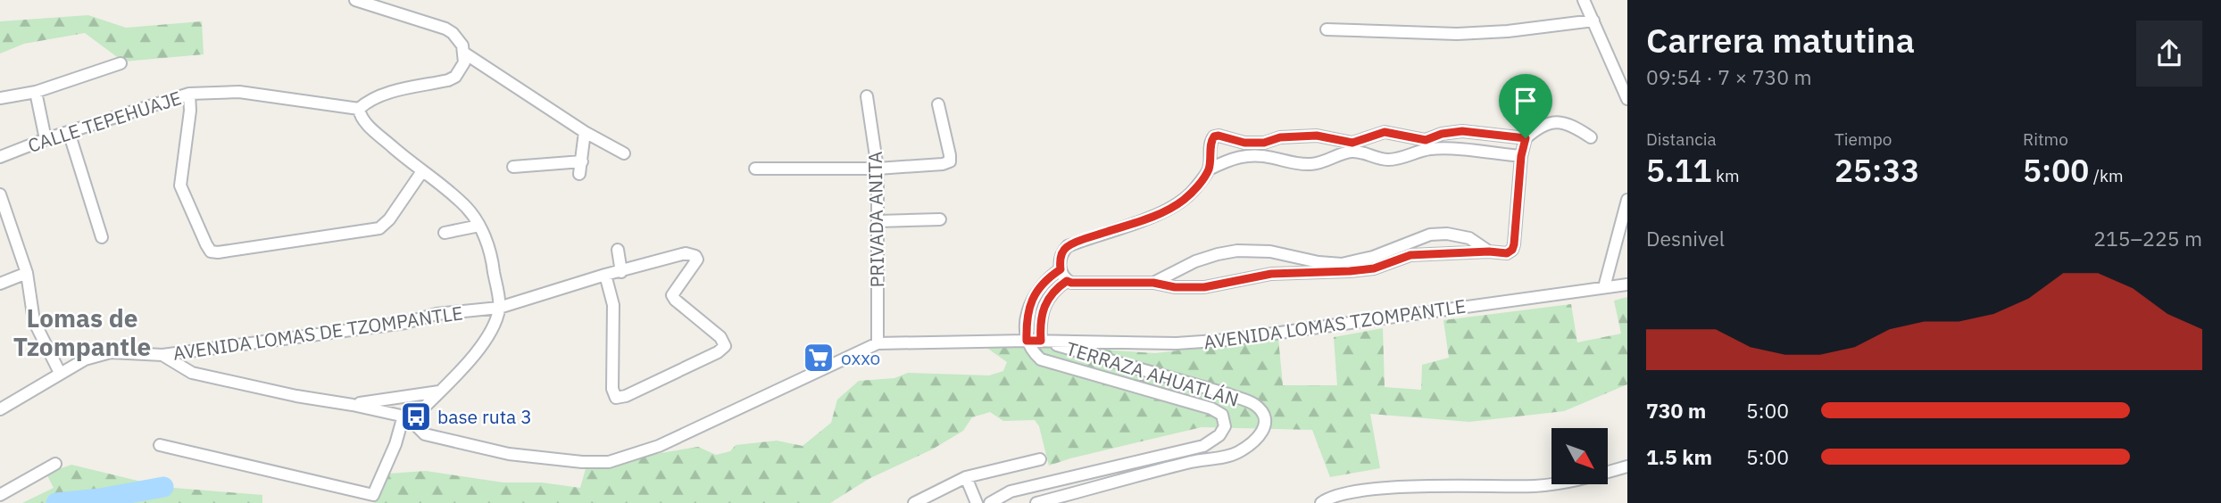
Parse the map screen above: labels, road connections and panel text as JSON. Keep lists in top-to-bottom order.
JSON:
{
  "streets": {
    "street": [
      "CALLE TEPEHUAJE",
      "PRIVADA ANITA",
      "AVENIDA LOMAS TZOMPANTLE",
      "AVENIDA LOMAS DE TZOMPANTLE",
      "TERRAZA AHUATLÁN"
    ]
  },
  "crossings": [
    ["AVENIDA LOMAS TZOMPANTLE", "TERRAZA AHUATLÁN"]
  ],
  "districts": ["Lomas de Tzompantle"],
  "places": {
    "supermarket": ["oxxo"],
    "bus stop": ["base ruta 3"]
  },
  "north": "bottom right",
  "page": {
    "heading": ["Carrera matutina", "09:54 · 7 × 730 m"],
    "stats": [
      ["Distancia", "5.11 km"],
      ["Tiempo", "25:33"],
      ["Ritmo", "5:00 /km"]
    ],
    "chart": ["Desnivel", "215–225 m"],
    "list": [
      {
        "name": "730 m",
        "note": "5:00"
      },
      {
        "name": "1.5 km",
        "note": "5:00"
      }
    ]
  }
}
